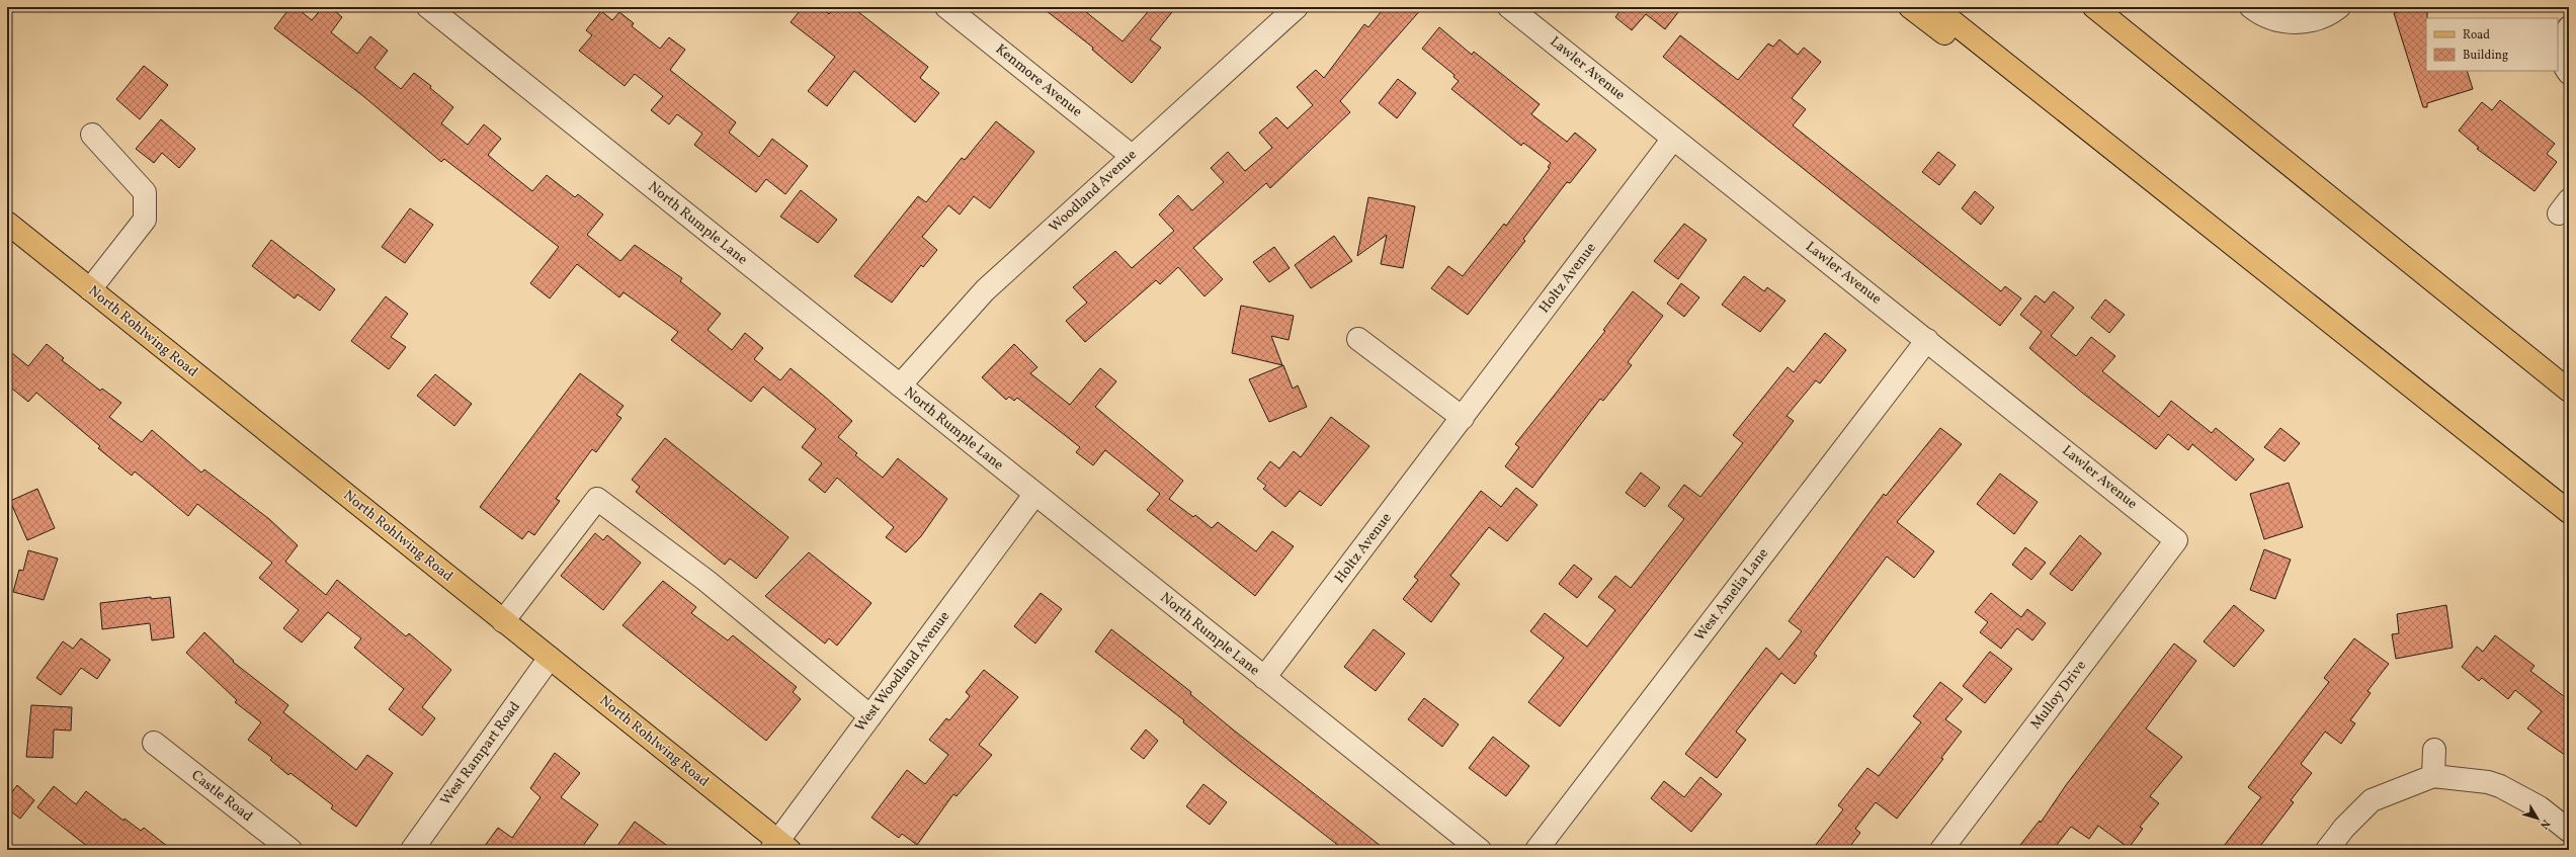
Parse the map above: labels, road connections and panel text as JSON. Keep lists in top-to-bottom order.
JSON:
{
  "streets": {
    "main road": ["North Rohlwing Road"],
    "street": [
      "Lawler Avenue",
      "Kenmore Avenue",
      "Woodland Avenue",
      "North Rumple Lane",
      "Holtz Avenue",
      "West Amelia Lane",
      "West Woodland Avenue",
      "Mulloy Drive",
      "West Rampart Road",
      "Castle Road"
    ]
  },
  "crossings": [
    ["Lawler Avenue", "Holtz Avenue"],
    ["Lawler Avenue", "West Amelia Lane"],
    ["Lawler Avenue", "Mulloy Drive"],
    ["Kenmore Avenue", "Woodland Avenue"],
    ["Woodland Avenue", "North Rumple Lane"],
    ["North Rumple Lane", "Holtz Avenue"],
    ["North Rumple Lane", "West Woodland Avenue"],
    ["North Rohlwing Road", "West Woodland Avenue"],
    ["North Rohlwing Road", "West Rampart Road"]
  ],
  "legend": ["Road", "Building"],
  "north": "bottom right"
}
